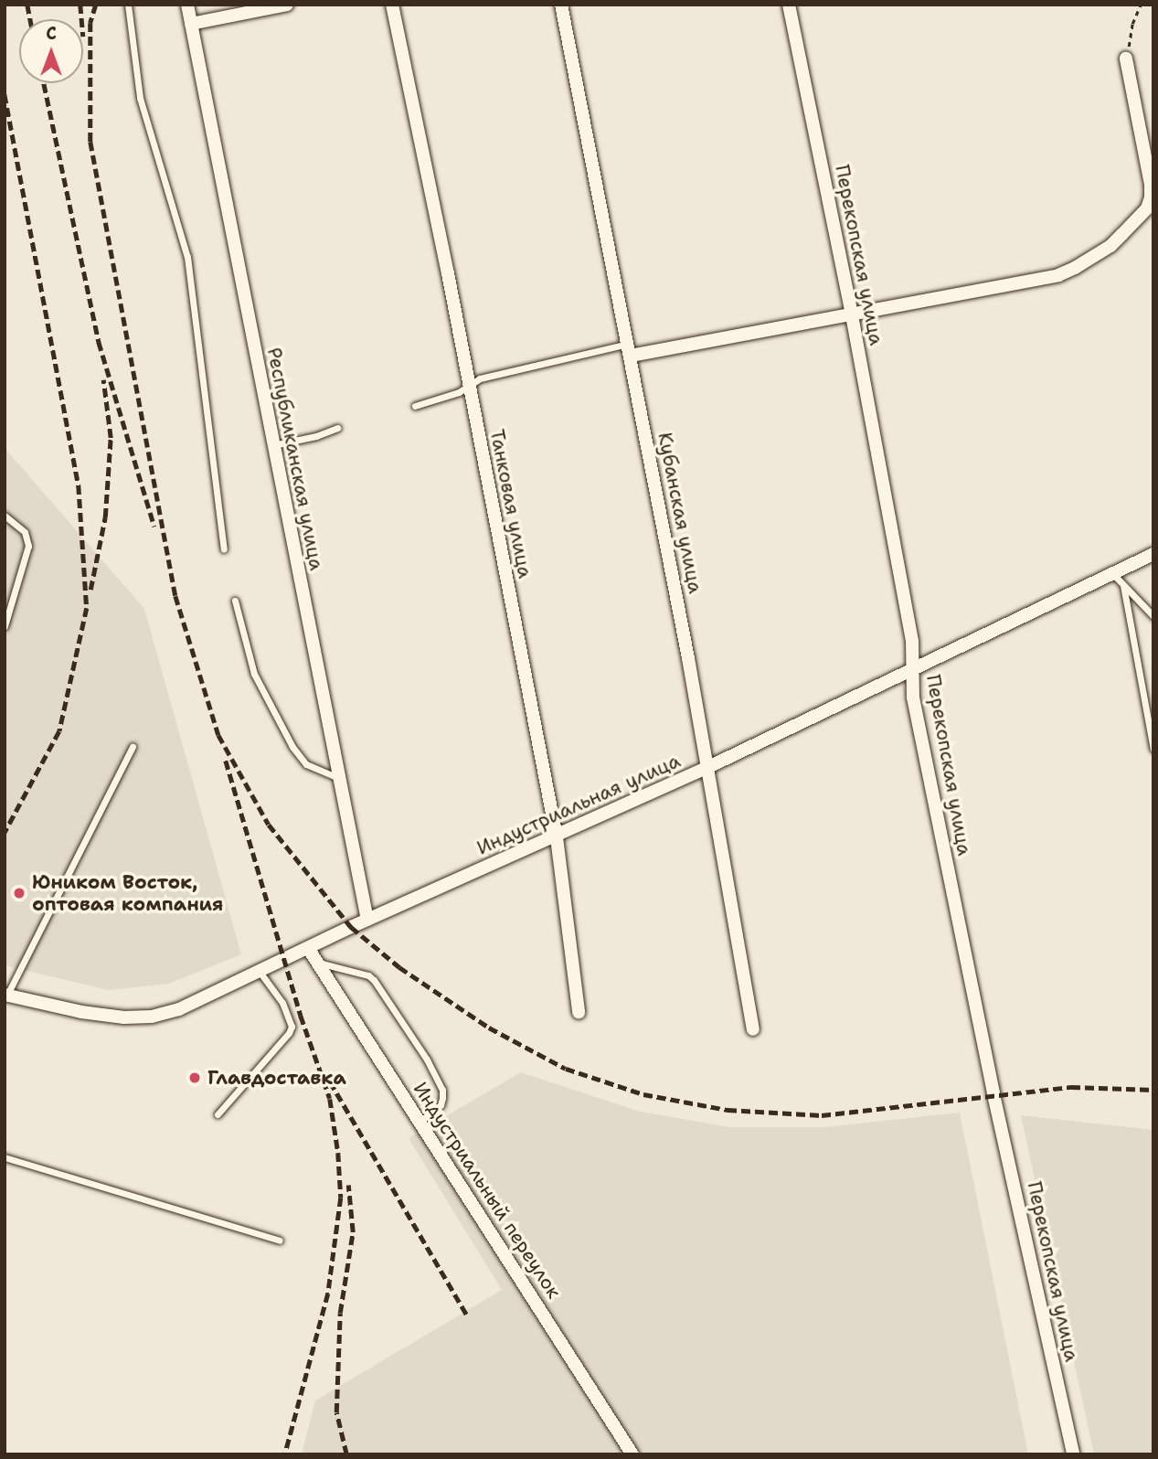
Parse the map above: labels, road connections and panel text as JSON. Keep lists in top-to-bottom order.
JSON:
{
  "streets": {
    "street": [
      "Перекопская улица",
      "Республиканская улица",
      "Танковая улица",
      "Кубанская улица",
      "Индустриальная улица",
      "Индустриальный переулок"
    ]
  },
  "crossings": [
    ["Перекопская улица", "Индустриальная улица"],
    ["Республиканская улица", "Индустриальная улица"],
    ["Танковая улица", "Индустриальная улица"],
    ["Кубанская улица", "Индустриальная улица"],
    ["Индустриальная улица", "Индустриальный переулок"]
  ],
  "places": ["Юником Восток, оптовая компания", "Главдоставка"],
  "north": "top"
}
